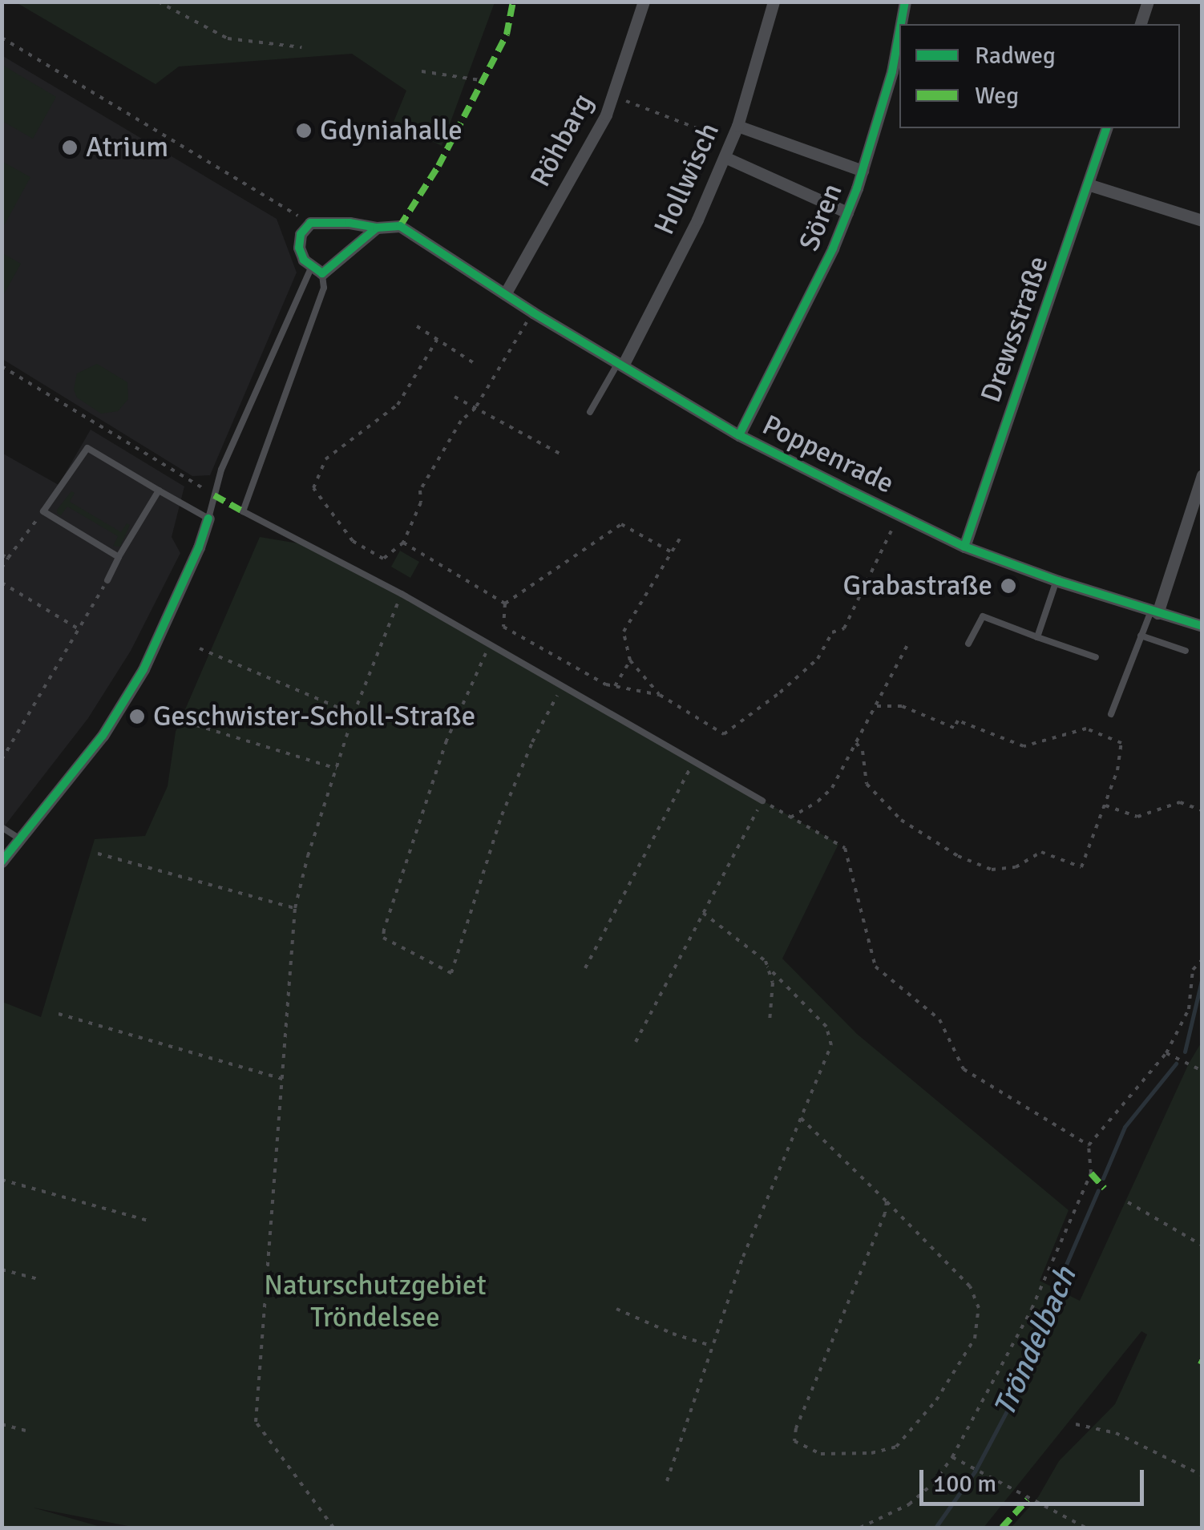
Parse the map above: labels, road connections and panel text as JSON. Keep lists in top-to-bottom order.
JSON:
{
  "streets": {
    "street": [
      "Röhbarg",
      "Hollwisch",
      "Sören",
      "Drewsstraße",
      "Poppenrade"
    ]
  },
  "crossings": [
    ["Röhbarg", "Poppenrade"],
    ["Hollwisch", "Poppenrade"],
    ["Sören", "Poppenrade"],
    ["Drewsstraße", "Poppenrade"]
  ],
  "water": ["Tröndelbach"],
  "parks": ["Naturschutzgebiet Tröndelsee"],
  "places": [
    "Gdyniahalle",
    "Atrium",
    "Grabastraße",
    "Geschwister-Scholl-Straße"
  ],
  "legend": ["Radweg", "Weg"],
  "scale_bar": "100 m"
}
